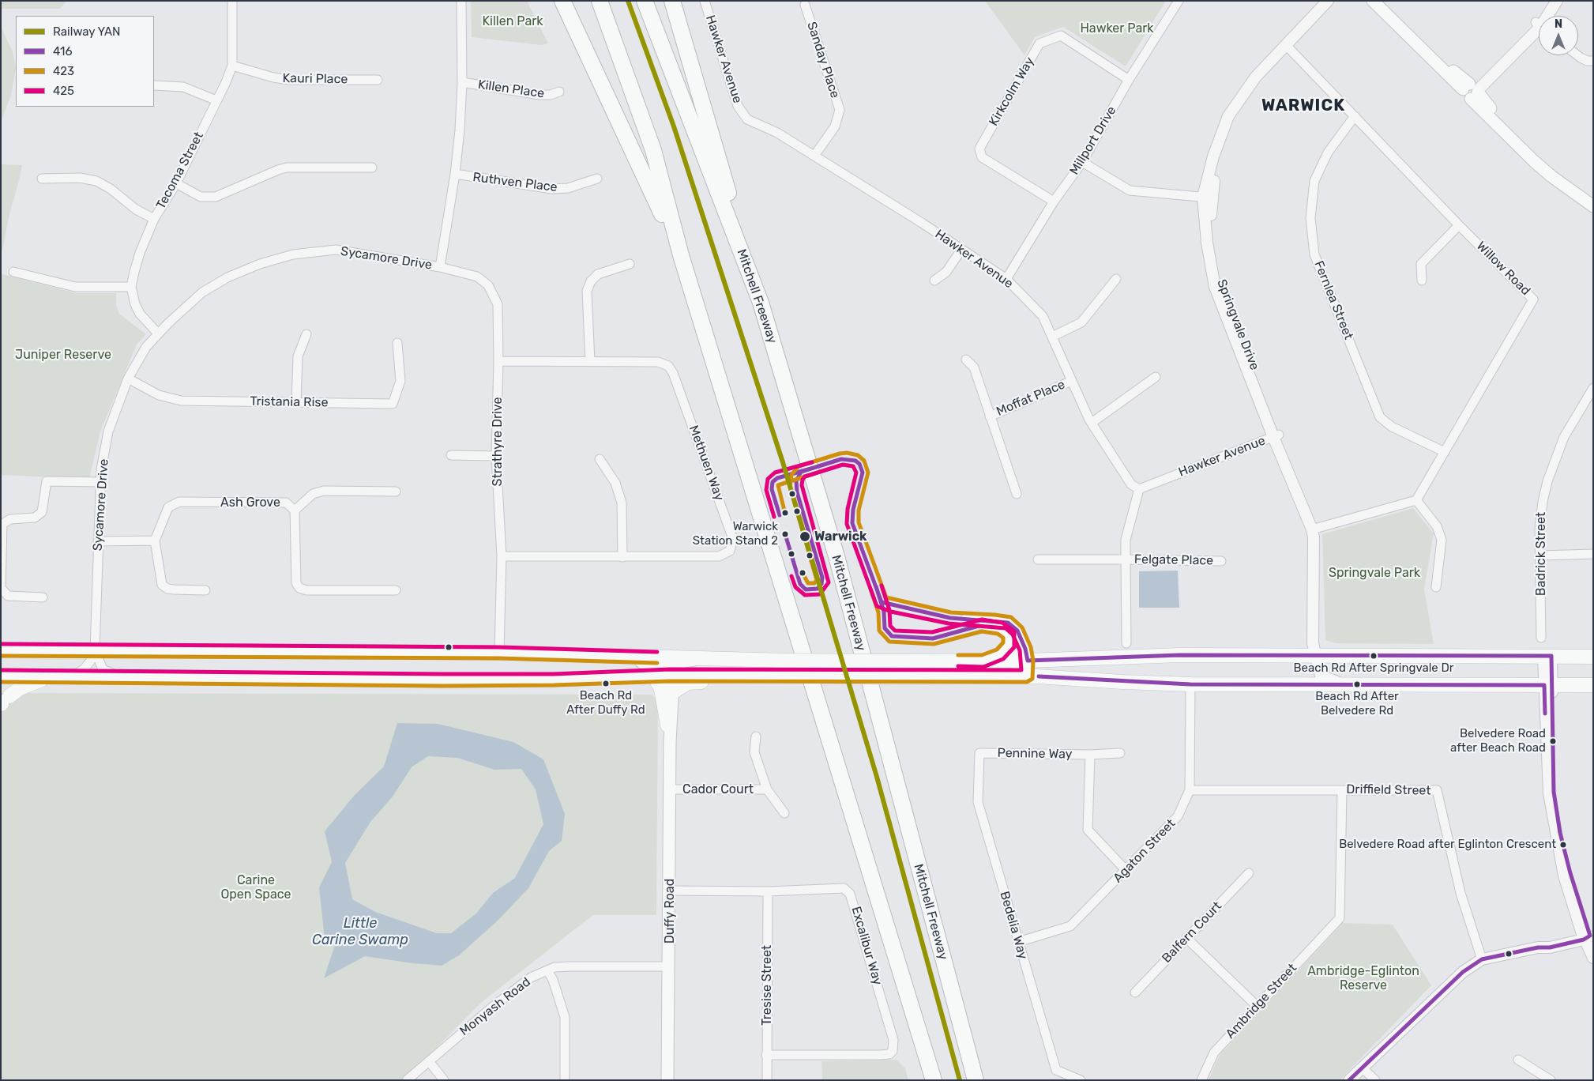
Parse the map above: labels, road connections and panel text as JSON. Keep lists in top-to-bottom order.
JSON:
{
  "streets": {
    "highway": ["Mitchell Freeway"],
    "main road": ["Duffy Road"],
    "street": [
      "Hawker Avenue",
      "Sanday Place",
      "Kauri Place",
      "Killen Place",
      "Kirkcolm Way",
      "Millport Drive",
      "Tecoma Street",
      "Ruthven Place",
      "Sycamore Drive",
      "Willow Road",
      "Fernlea Street",
      "Springvale Drive",
      "Moffat Place",
      "Tristania Rise",
      "Strathyre Drive",
      "Methuen Way",
      "Ash Grove",
      "Badrick Street",
      "Felgate Place",
      "Pennine Way",
      "Cador Court",
      "Driffield Street",
      "Agaton Street",
      "Bedelia Way",
      "Balfern Court",
      "Excalibur Way",
      "Tresise Street",
      "Ambridge Street",
      "Monyash Road"
    ]
  },
  "crossings": [
    ["Hawker Avenue", "Sanday Place"],
    ["Hawker Avenue", "Millport Drive"],
    ["Hawker Avenue", "Springvale Drive"],
    ["Hawker Avenue", "Moffat Place"],
    ["Hawker Avenue", "Felgate Place"],
    ["Kauri Place", "Tecoma Street"],
    ["Killen Place", "Sycamore Drive"],
    ["Kirkcolm Way", "Millport Drive"],
    ["Tecoma Street", "Sycamore Drive"],
    ["Ruthven Place", "Sycamore Drive"],
    ["Sycamore Drive", "Tristania Rise"],
    ["Sycamore Drive", "Strathyre Drive"],
    ["Willow Road", "Fernlea Street"],
    ["Willow Road", "Springvale Drive"],
    ["Strathyre Drive", "Methuen Way"],
    ["Pennine Way", "Agaton Street"],
    ["Pennine Way", "Bedelia Way"],
    ["Cador Court", "Duffy Road"],
    ["Driffield Street", "Agaton Street"],
    ["Driffield Street", "Ambridge Street"],
    ["Agaton Street", "Bedelia Way"],
    ["Duffy Road", "Excalibur Way"],
    ["Duffy Road", "Monyash Road"],
    ["Excalibur Way", "Tresise Street"]
  ],
  "districts": ["WARWICK"],
  "water": ["Little Carine Swamp"],
  "parks": [
    "Killen Park",
    "Hawker Park",
    "Juniper Reserve",
    "Springvale Park",
    "Carine Open Space",
    "Ambridge-Eglinton Reserve"
  ],
  "places": [
    "Warwick Station Stand 2",
    "Warwick",
    "Beach Rd After Springvale Dr",
    "Beach Rd After Duffy Rd",
    "Beach Rd After Belvedere Rd",
    "Belvedere Road after Beach Road",
    "Belvedere Road after Eglinton Crescent"
  ],
  "lines": [
    "rail line YAN",
    "transit line 423",
    "transit line 416",
    "transit line 425"
  ],
  "legend": [
    "Railway YAN",
    "416",
    "423",
    "425"
  ],
  "north": "top"
}
